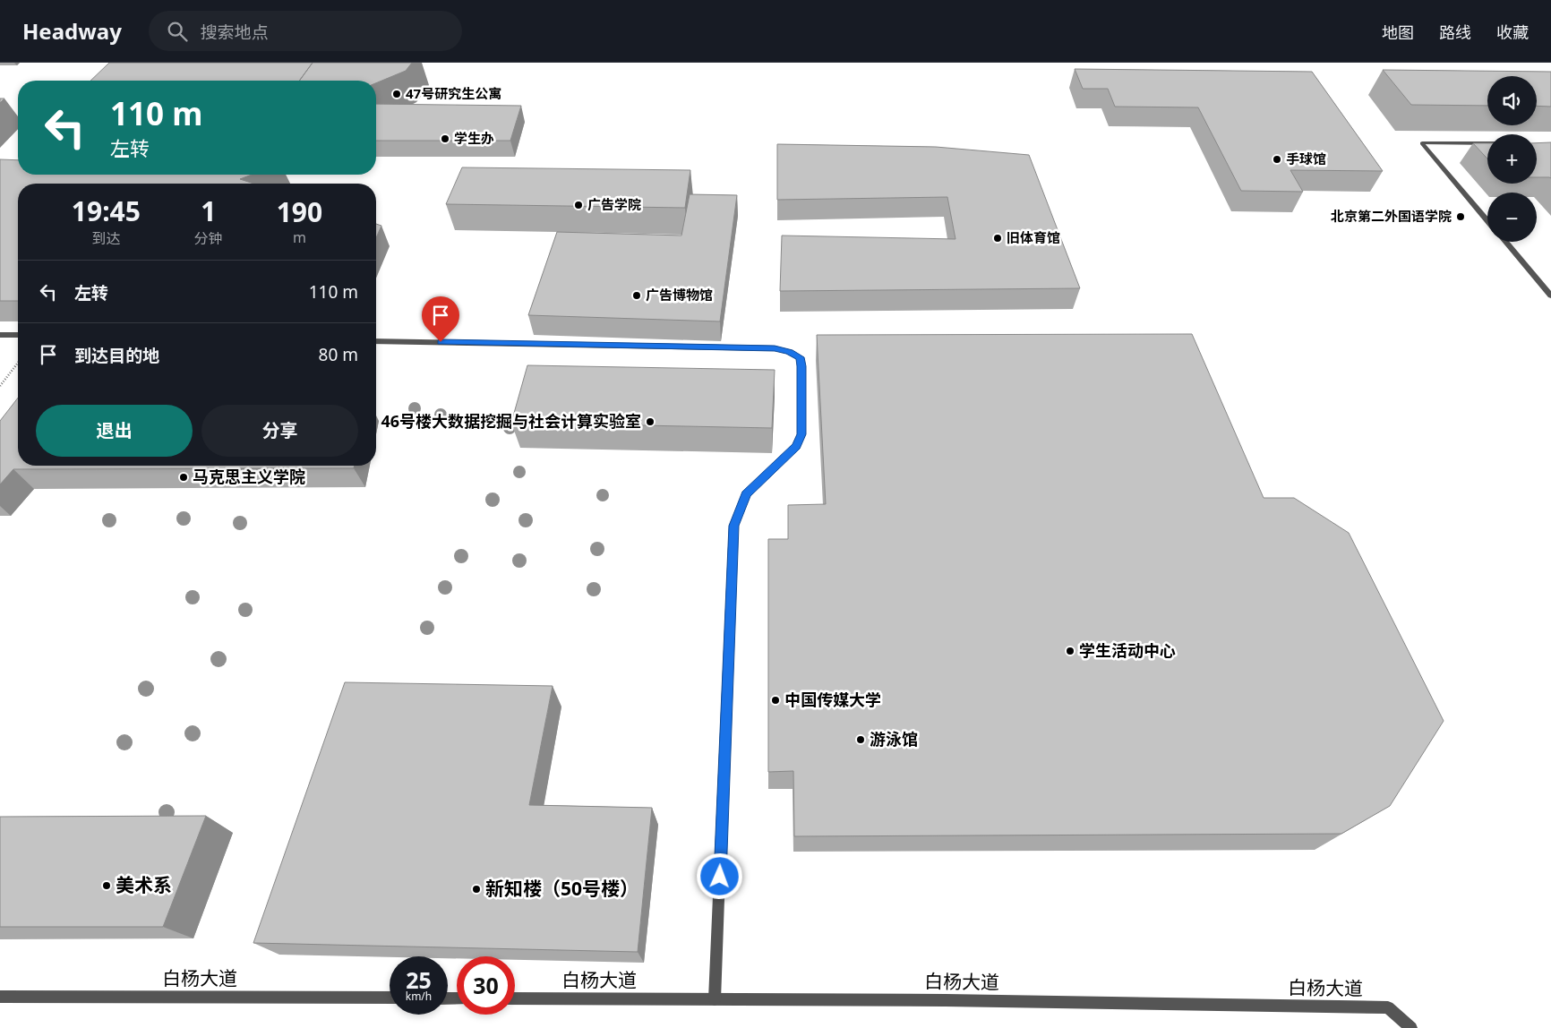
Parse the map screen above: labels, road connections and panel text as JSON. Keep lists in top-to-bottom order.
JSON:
{
  "streets": {
    "street": ["白杨大道"]
  },
  "places": [
    "47号研究生公寓",
    "学生办",
    "手球馆",
    "广告学院",
    "北京第二外国语学院",
    "旧体育馆",
    "广告博物馆",
    "46号楼大数据挖掘与社会计算实验室",
    "马克思主义学院",
    "学生活动中心",
    "中国传媒大学",
    "游泳馆",
    "美术系",
    "新知楼（50号楼）"
  ],
  "page": {
    "header": "Headway",
    "search": "搜索地点",
    "nav": ["地图", "路线", "收藏"],
    "map_buttons": ["+", "−"],
    "turn": ["110 m", "左转"],
    "eta": [
      "19:45",
      "到达",
      "1",
      "分钟",
      "190",
      "m"
    ],
    "list": [
      {
        "name": "左转",
        "value": "110 m"
      },
      {
        "name": "到达目的地",
        "value": "80 m"
      }
    ],
    "buttons": ["退出", "分享"],
    "speed": "25 km/h",
    "limit": "30"
  }
}
